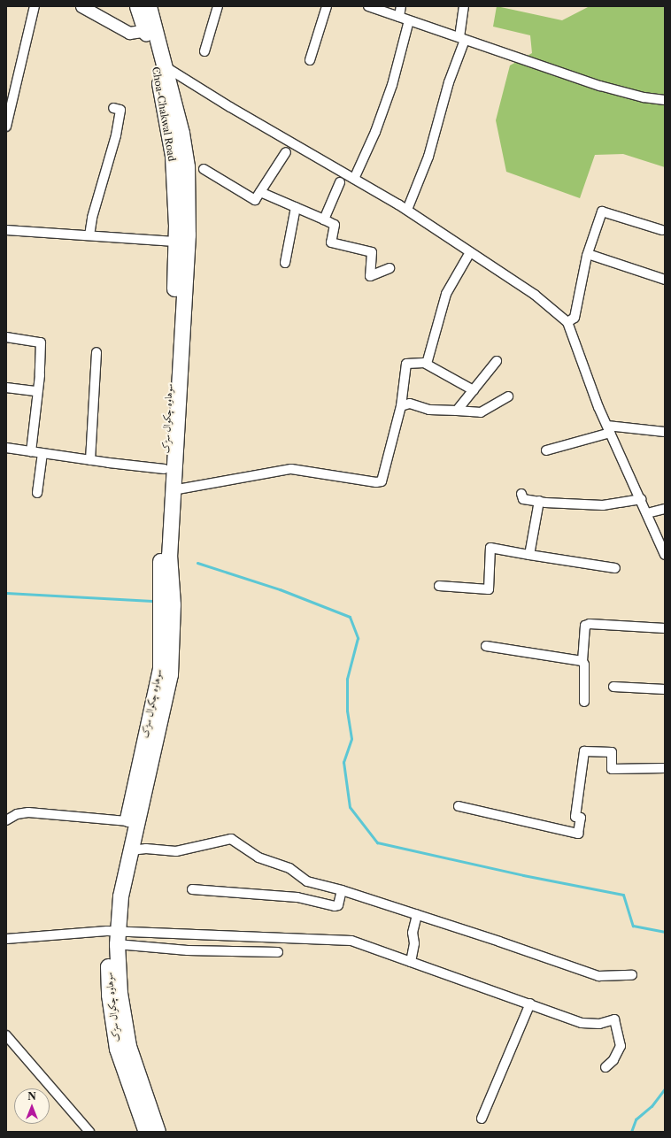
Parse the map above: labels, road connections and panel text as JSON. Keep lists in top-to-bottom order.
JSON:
{
  "streets": {
    "highway": ["Choa-Chakwal Road", "سوہاوہ چکوال سڑک"]
  },
  "crossings": [
    ["Choa-Chakwal Road", "سوہاوہ چکوال سڑک"]
  ],
  "north": "top"
}
